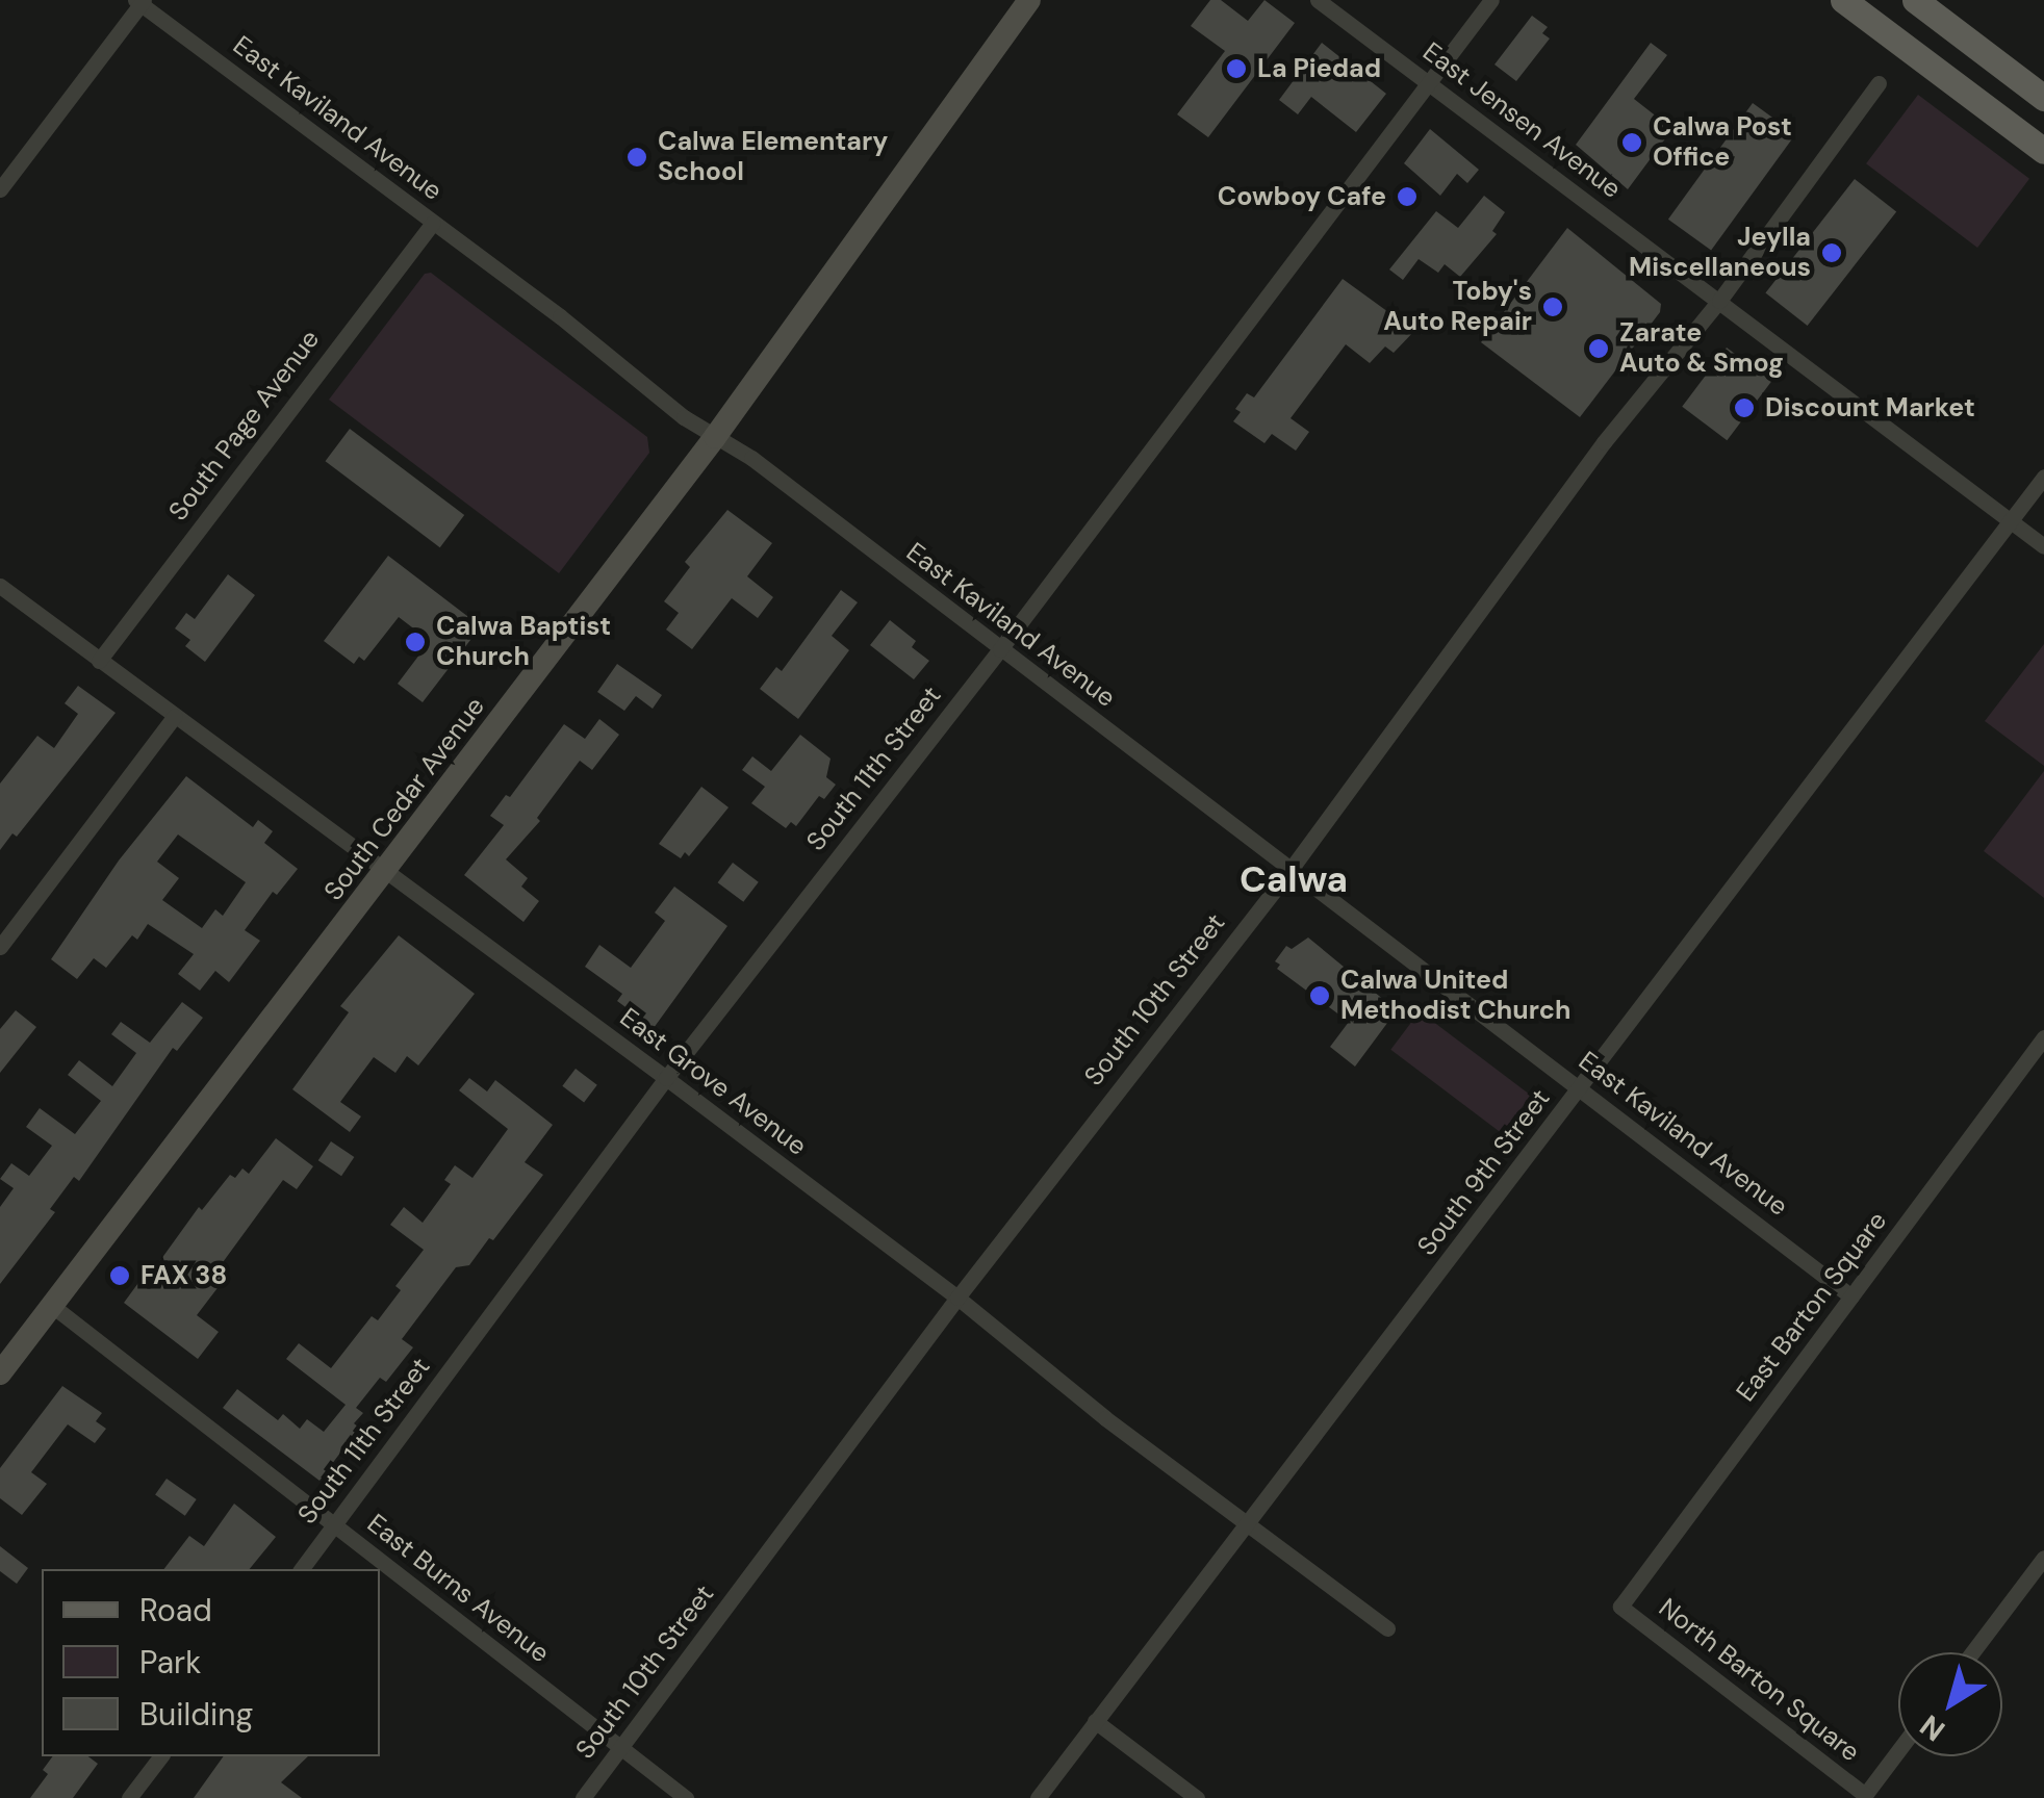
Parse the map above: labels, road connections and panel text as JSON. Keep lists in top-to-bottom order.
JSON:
{
  "streets": {
    "main road": ["South Cedar Avenue"],
    "street": [
      "East Kaviland Avenue",
      "East Jensen Avenue",
      "South Page Avenue",
      "South 11th Street",
      "South 10th Street",
      "East Grove Avenue",
      "South 9th Street",
      "East Barton Square",
      "East Burns Avenue",
      "North Barton Square"
    ]
  },
  "crossings": [
    ["East Kaviland Avenue", "South Page Avenue"],
    ["East Kaviland Avenue", "South 11th Street"],
    ["East Kaviland Avenue", "South Cedar Avenue"],
    ["East Kaviland Avenue", "South 10th Street"],
    ["East Kaviland Avenue", "South 9th Street"],
    ["East Kaviland Avenue", "East Barton Square"],
    ["East Jensen Avenue", "South 11th Street"],
    ["East Jensen Avenue", "South 10th Street"],
    ["East Jensen Avenue", "South 9th Street"],
    ["South Page Avenue", "East Grove Avenue"],
    ["South 11th Street", "East Grove Avenue"],
    ["South 11th Street", "East Burns Avenue"],
    ["South Cedar Avenue", "East Grove Avenue"],
    ["South Cedar Avenue", "East Burns Avenue"],
    ["South 10th Street", "East Grove Avenue"],
    ["South 10th Street", "East Burns Avenue"],
    ["East Grove Avenue", "South 9th Street"],
    ["East Barton Square", "North Barton Square"]
  ],
  "districts": ["Calwa"],
  "places": [
    "La Piedad",
    "Calwa Post Office",
    "Calwa Elementary School",
    "Cowboy Cafe",
    "Jeylla Miscellaneous",
    "Toby's Auto Repair",
    "Zarate Auto & Smog",
    "Discount Market",
    "Calwa Baptist Church",
    "Calwa United Methodist Church",
    "FAX 38"
  ],
  "legend": ["Road", "Park", "Building"],
  "north": "bottom left"
}
